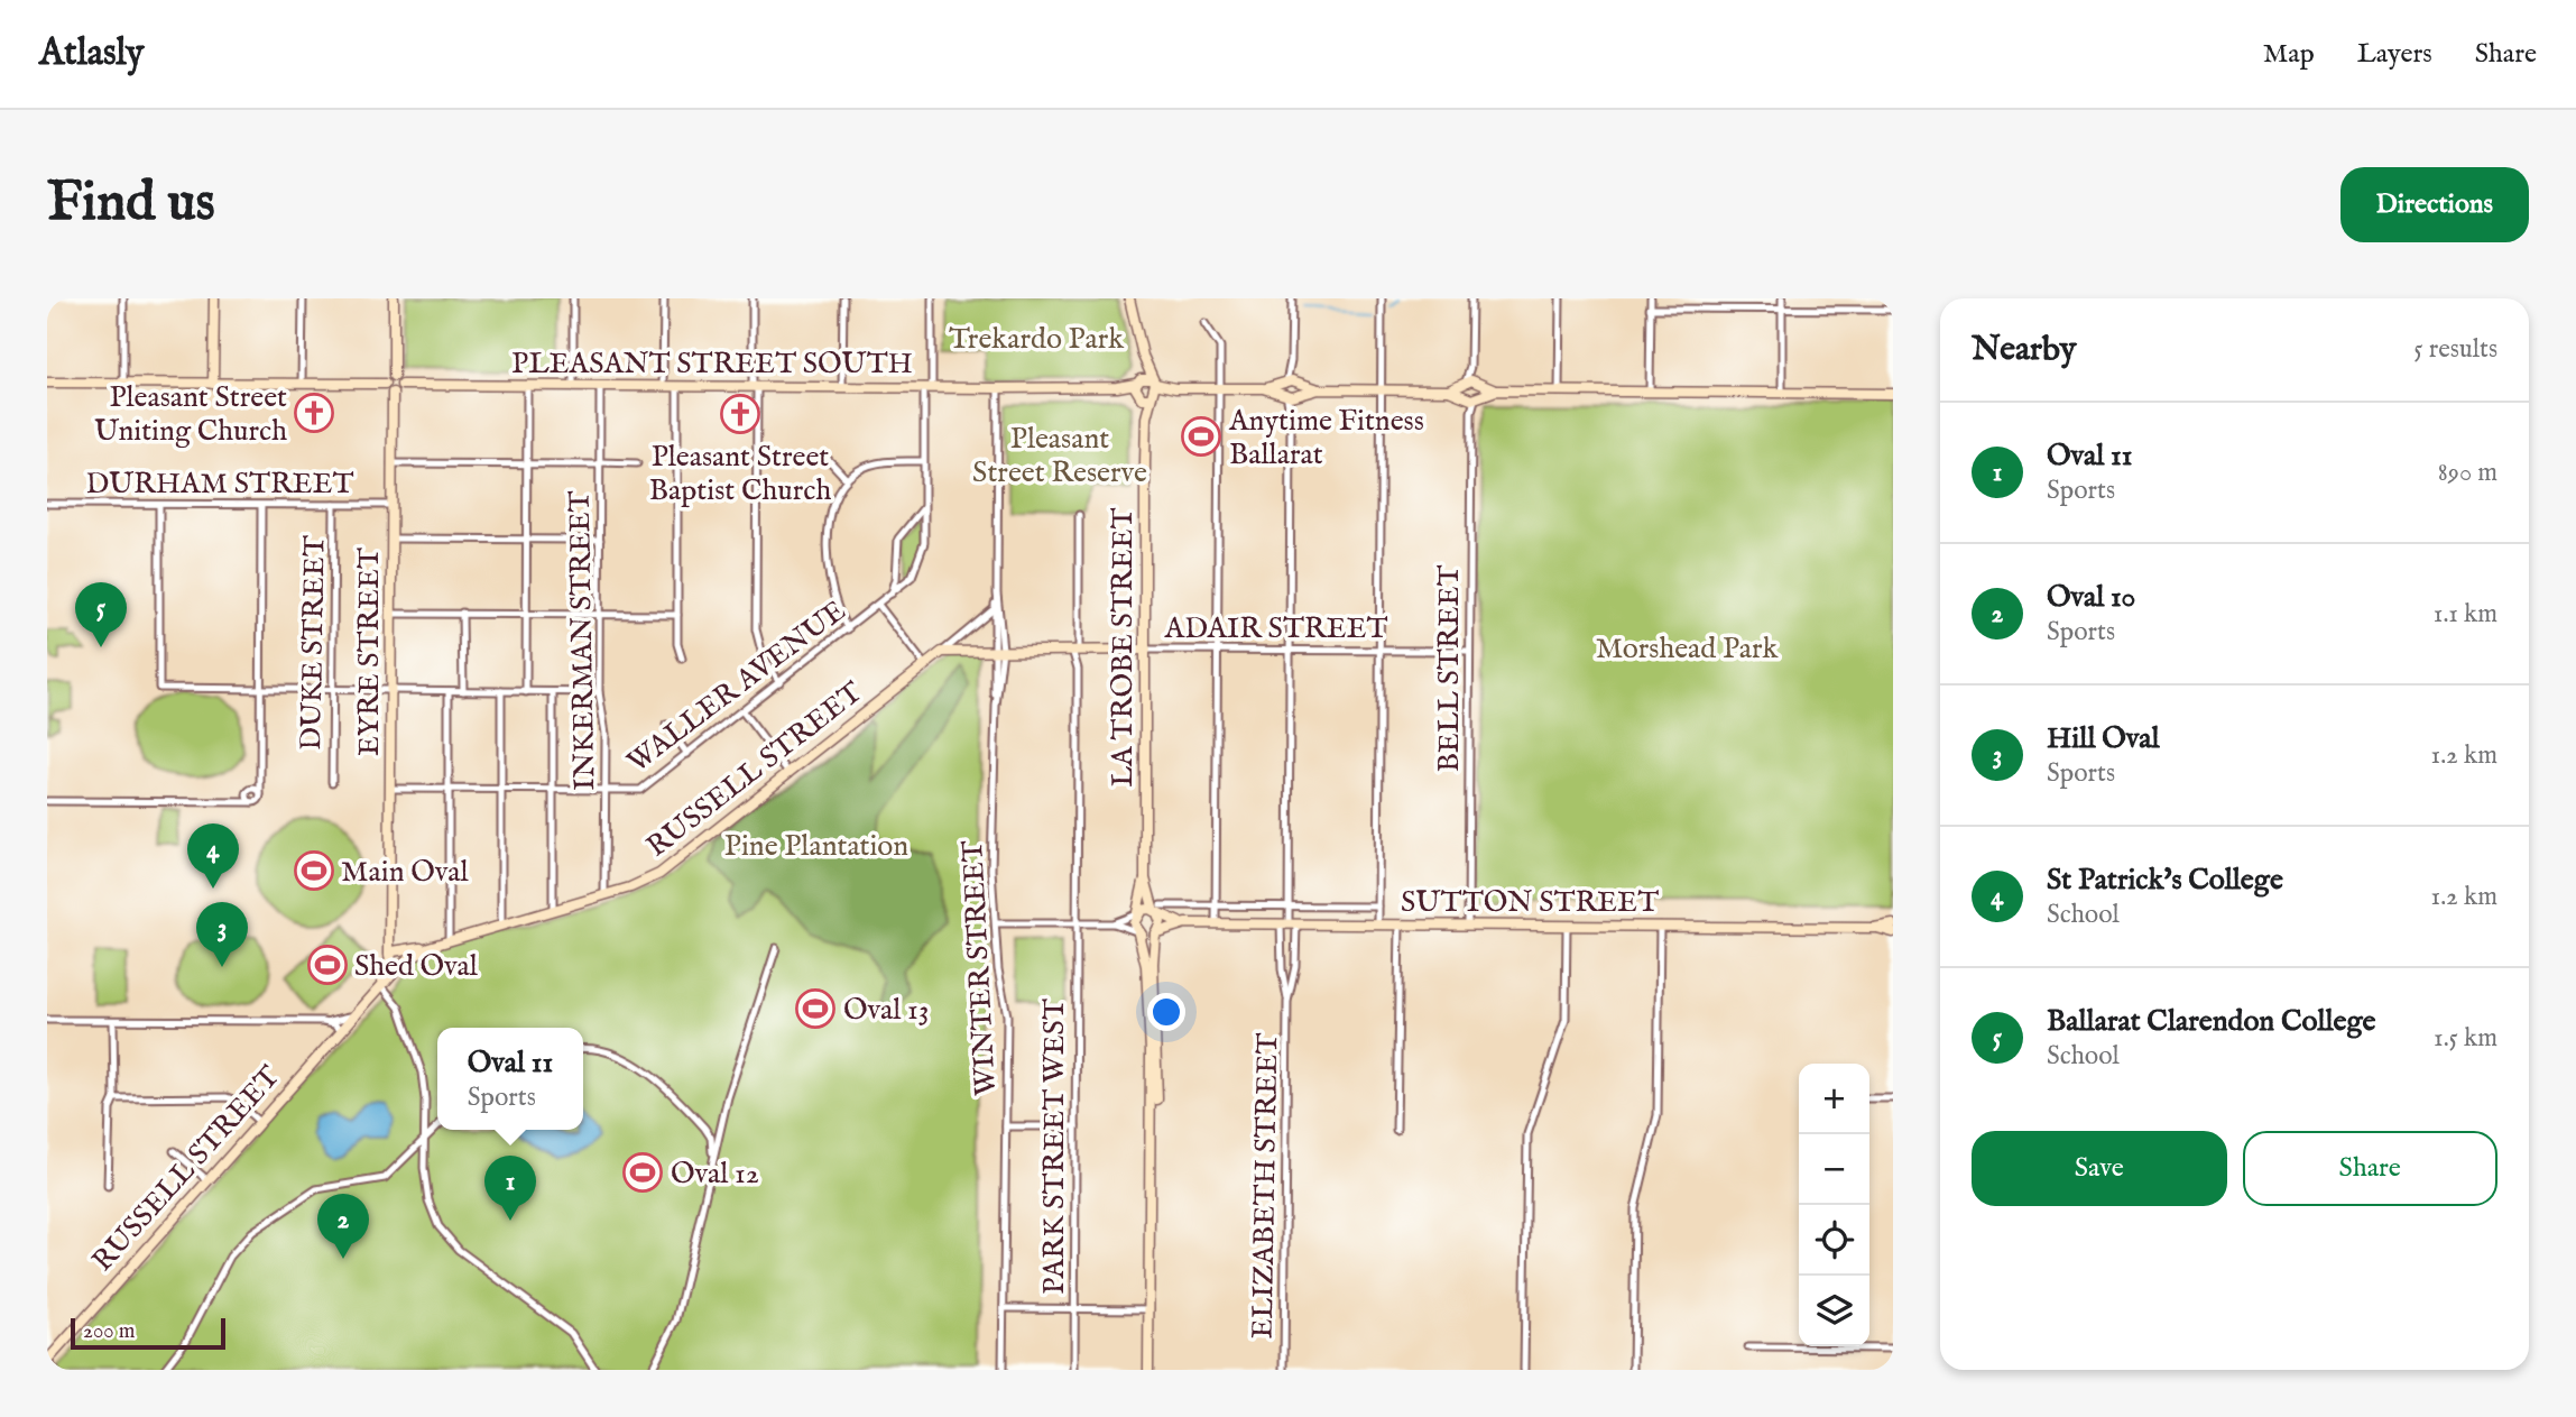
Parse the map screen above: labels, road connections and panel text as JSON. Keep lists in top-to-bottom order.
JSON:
{
  "streets": {
    "main road": [
      "PLEASANT STREET SOUTH",
      "ADAIR STREET",
      "LA TROBE STREET",
      "EYRE STREET",
      "RUSSELL STREET",
      "SUTTON STREET"
    ],
    "street": [
      "DURHAM STREET",
      "INKERMAN STREET",
      "DUKE STREET",
      "BELL STREET",
      "WALLER AVENUE",
      "WINTER STREET",
      "PARK STREET WEST",
      "ELIZABETH STREET"
    ]
  },
  "crossings": [
    ["PLEASANT STREET SOUTH", "INKERMAN STREET"],
    ["PLEASANT STREET SOUTH", "LA TROBE STREET"],
    ["PLEASANT STREET SOUTH", "BELL STREET"],
    ["PLEASANT STREET SOUTH", "WALLER AVENUE"],
    ["PLEASANT STREET SOUTH", "WINTER STREET"],
    ["DURHAM STREET", "DUKE STREET"],
    ["DURHAM STREET", "EYRE STREET"],
    ["ADAIR STREET", "LA TROBE STREET"],
    ["ADAIR STREET", "BELL STREET"],
    ["ADAIR STREET", "RUSSELL STREET"],
    ["ADAIR STREET", "WINTER STREET"],
    ["ADAIR STREET", "PARK STREET WEST"],
    ["INKERMAN STREET", "WALLER AVENUE"],
    ["INKERMAN STREET", "RUSSELL STREET"],
    ["LA TROBE STREET", "SUTTON STREET"],
    ["EYRE STREET", "WALLER AVENUE"],
    ["EYRE STREET", "RUSSELL STREET"],
    ["BELL STREET", "SUTTON STREET"],
    ["RUSSELL STREET", "WINTER STREET"],
    ["SUTTON STREET", "ELIZABETH STREET"]
  ],
  "parks": [
    "Trekardo Park",
    "Pleasant Street Reserve",
    "Morshead Park",
    "Pine Plantation"
  ],
  "places": {
    "church": ["Pleasant Street Uniting Church", "Pleasant Street Baptist Church"],
    "sports": [
      "Anytime Fitness Ballarat",
      "Main Oval",
      "Shed Oval",
      "Oval 13",
      "Oval 12"
    ]
  },
  "scale_bar": "200 m",
  "page": {
    "header": "Atlasly",
    "nav": ["Map", "Layers", "Share"],
    "buttons": [
      "Directions",
      ["Save", "Share"]
    ],
    "title": "Find us",
    "heading": ["Nearby", "5 results"],
    "list": [
      {
        "mark": "1",
        "name": "Oval 11",
        "note": "Sports",
        "value": "890 m"
      },
      {
        "mark": "2",
        "name": "Oval 10",
        "note": "Sports",
        "value": "1.1 km"
      },
      {
        "mark": "3",
        "name": "Hill Oval",
        "note": "Sports",
        "value": "1.2 km"
      },
      {
        "mark": "4",
        "name": "St Patrick's College",
        "note": "School",
        "value": "1.2 km"
      },
      {
        "mark": "5",
        "name": "Ballarat Clarendon College",
        "note": "School",
        "value": "1.5 km"
      }
    ],
    "pins": [
      "5",
      "4",
      "3",
      "1",
      "2"
    ],
    "popup": ["Oval 11", "Sports"],
    "map_buttons": ["+", "−"],
    "scale": "200 m"
  }
}
